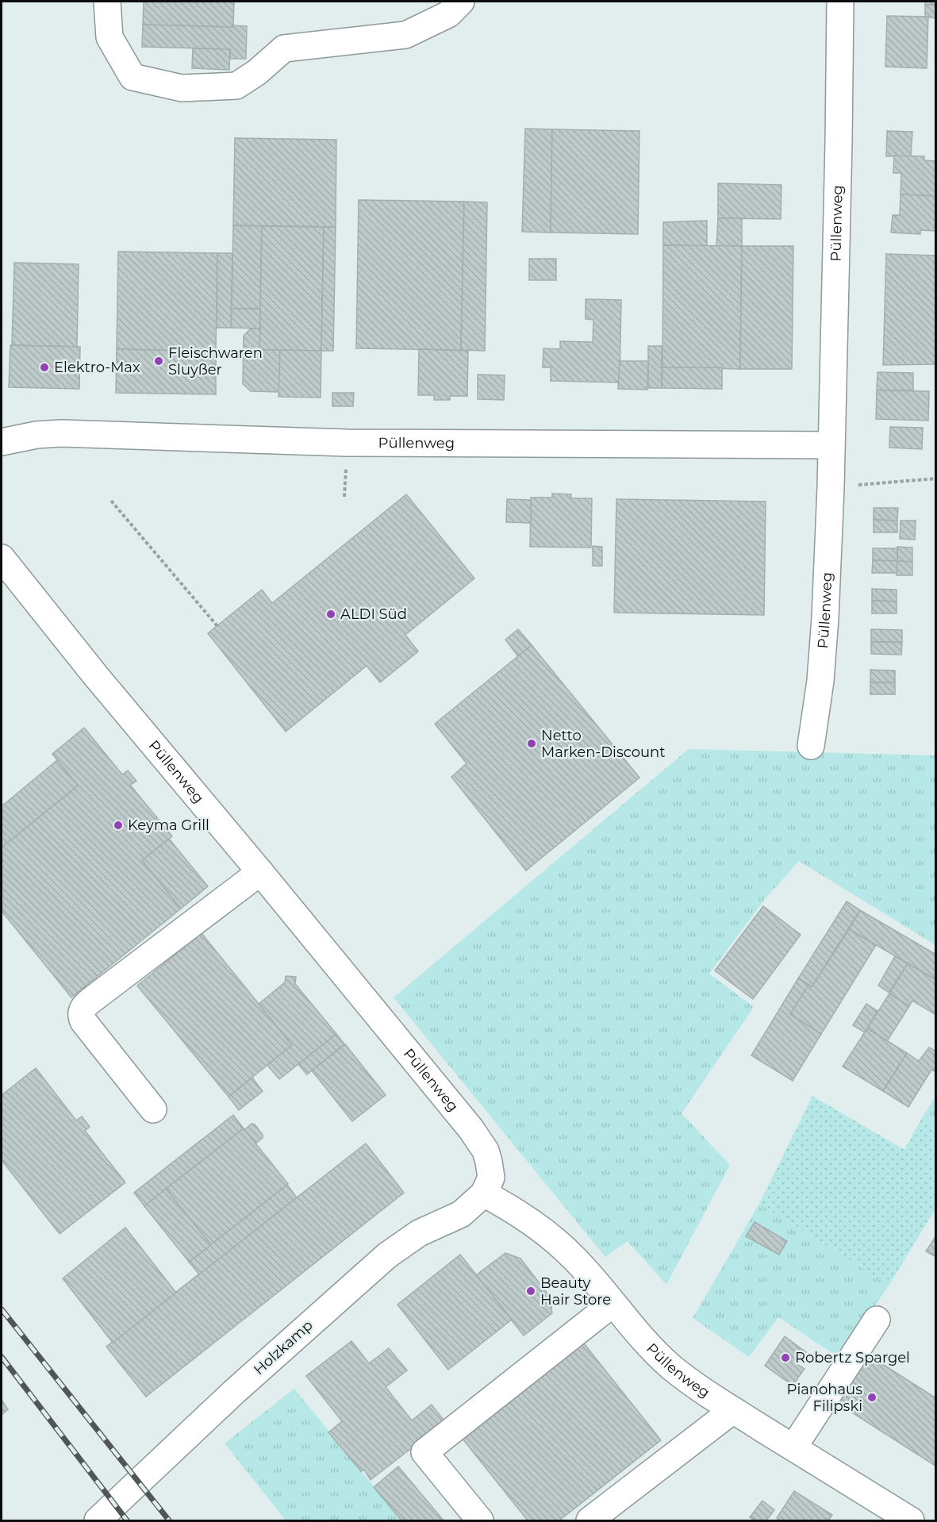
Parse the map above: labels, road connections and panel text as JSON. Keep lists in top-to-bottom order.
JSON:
{
  "streets": {
    "street": ["Püllenweg", "Holzkamp"]
  },
  "crossings": [
    ["Püllenweg", "Holzkamp"]
  ],
  "places": [
    "Fleischwaren Sluyßer",
    "Elektro-Max",
    "ALDI Süd",
    "Netto Marken-Discount",
    "Keyma Grill",
    "Beauty Hair Store",
    "Robertz Spargel",
    "Pianohaus Filipski"
  ]
}
